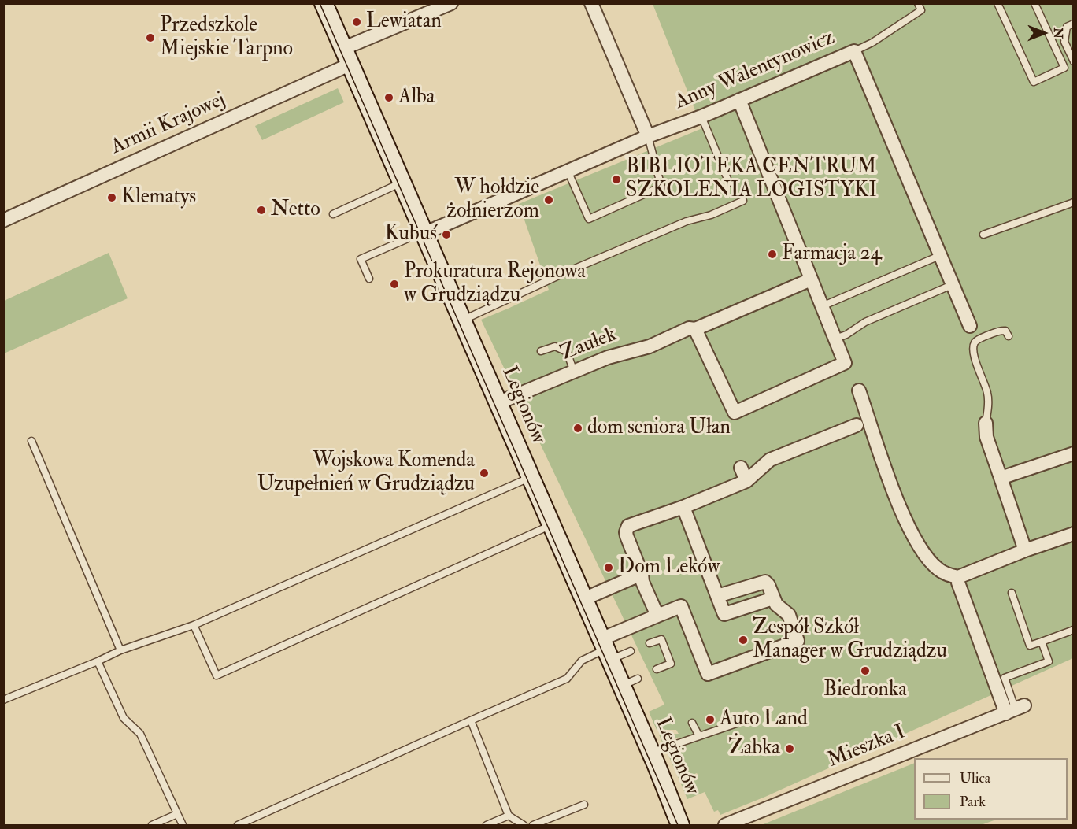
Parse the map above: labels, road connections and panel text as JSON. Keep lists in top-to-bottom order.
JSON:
{
  "streets": {
    "street": [
      "Anny Walentynowicz",
      "Armii Krajowej",
      "Zaułek",
      "Legionów",
      "Mieszka I"
    ]
  },
  "crossings": [
    ["Anny Walentynowicz", "Legionów"],
    ["Armii Krajowej", "Legionów"],
    ["Zaułek", "Legionów"]
  ],
  "places": [
    "Lewiatan",
    "Przedszkole Miejskie Tarpno",
    "Alba",
    "BIBLIOTEKA CENTRUM SZKOLENIA LOGISTYKI",
    "Klematys",
    "W hołdzie żołnierzom",
    "Netto",
    "Kubuś",
    "Farmacja 24",
    "Prokuratura Rejonowa w Grudziądzu",
    "dom seniora Ułan",
    "Wojskowa Komenda Uzupełnień w Grudziądzu",
    "Dom Leków",
    "Zespół Szkół Manager w Grudziądzu",
    "Biedronka",
    "Auto Land",
    "Żabka"
  ],
  "legend": ["Ulica", "Park"],
  "north": "right"
}
